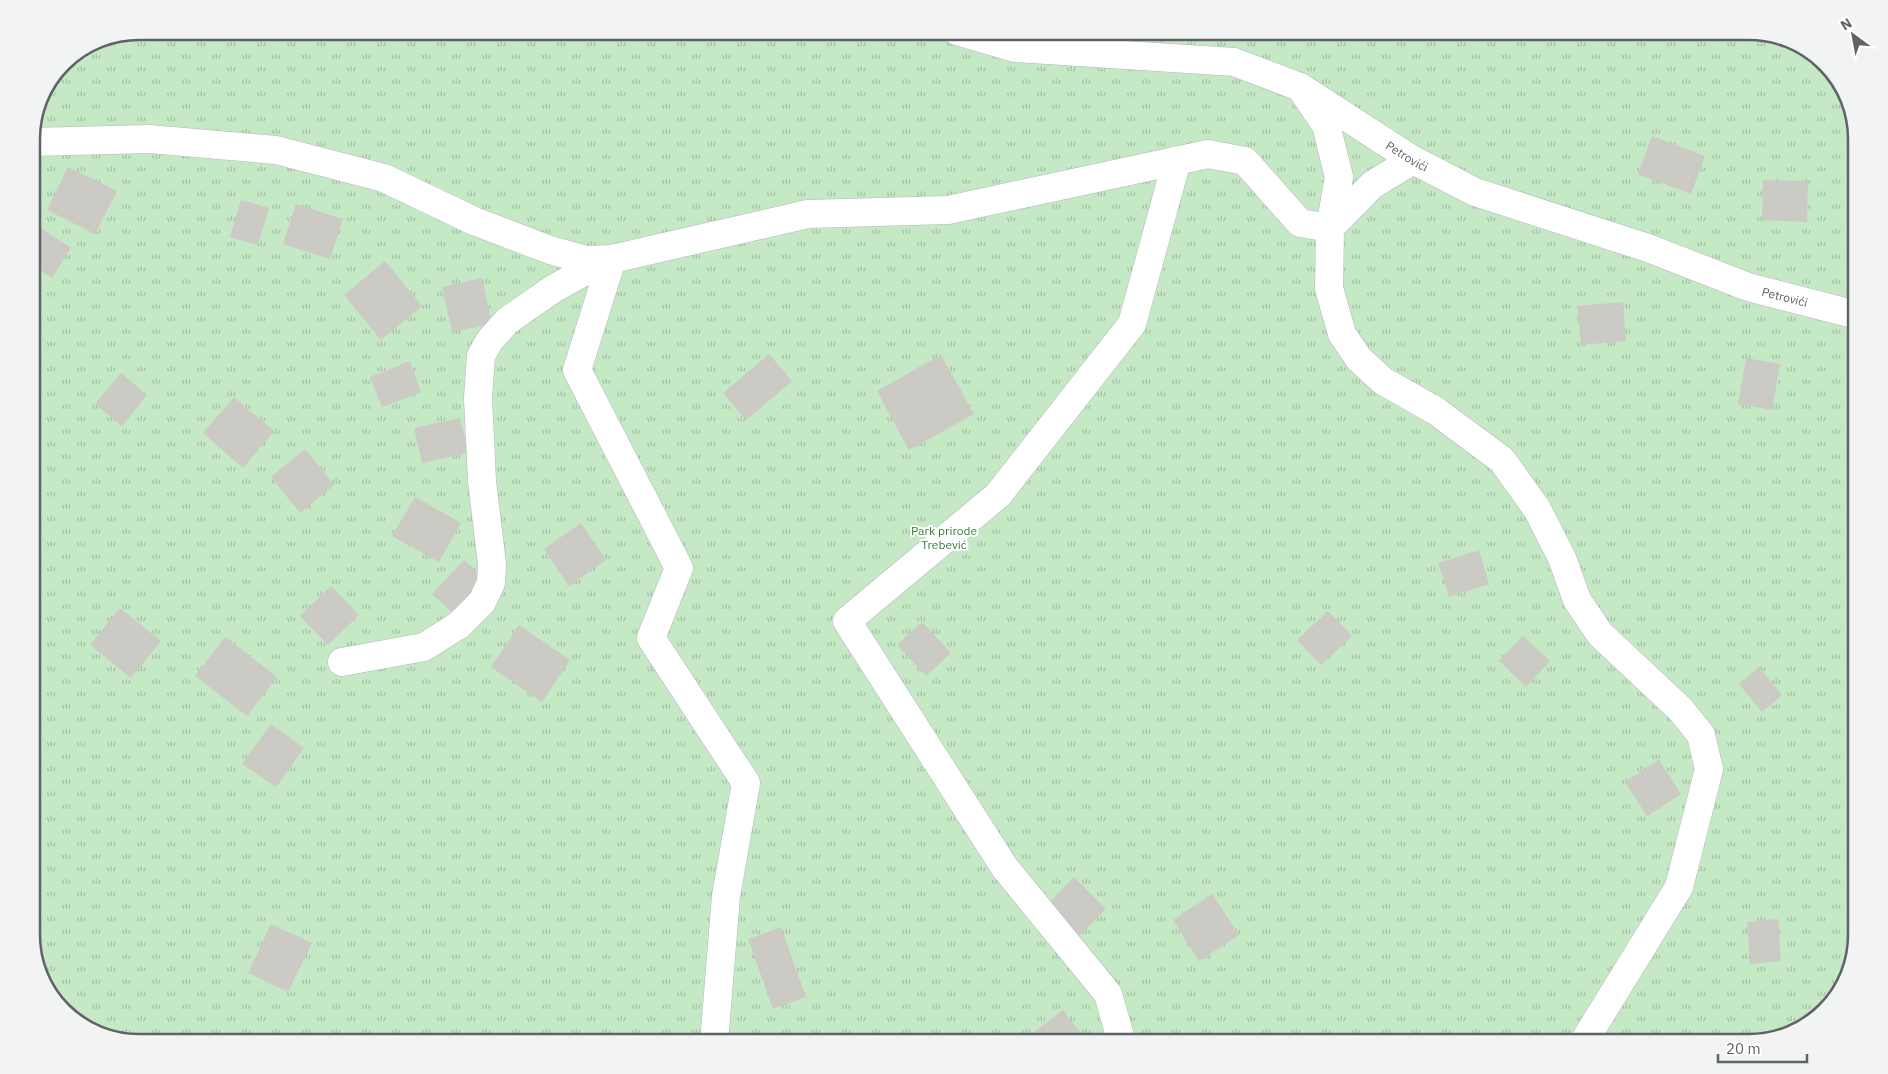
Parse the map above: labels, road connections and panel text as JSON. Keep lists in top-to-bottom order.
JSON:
{
  "streets": {
    "street": ["Petrovići"]
  },
  "parks": ["Park prirode Trebević"],
  "scale_bar": "20 m",
  "north": "top left"
}
